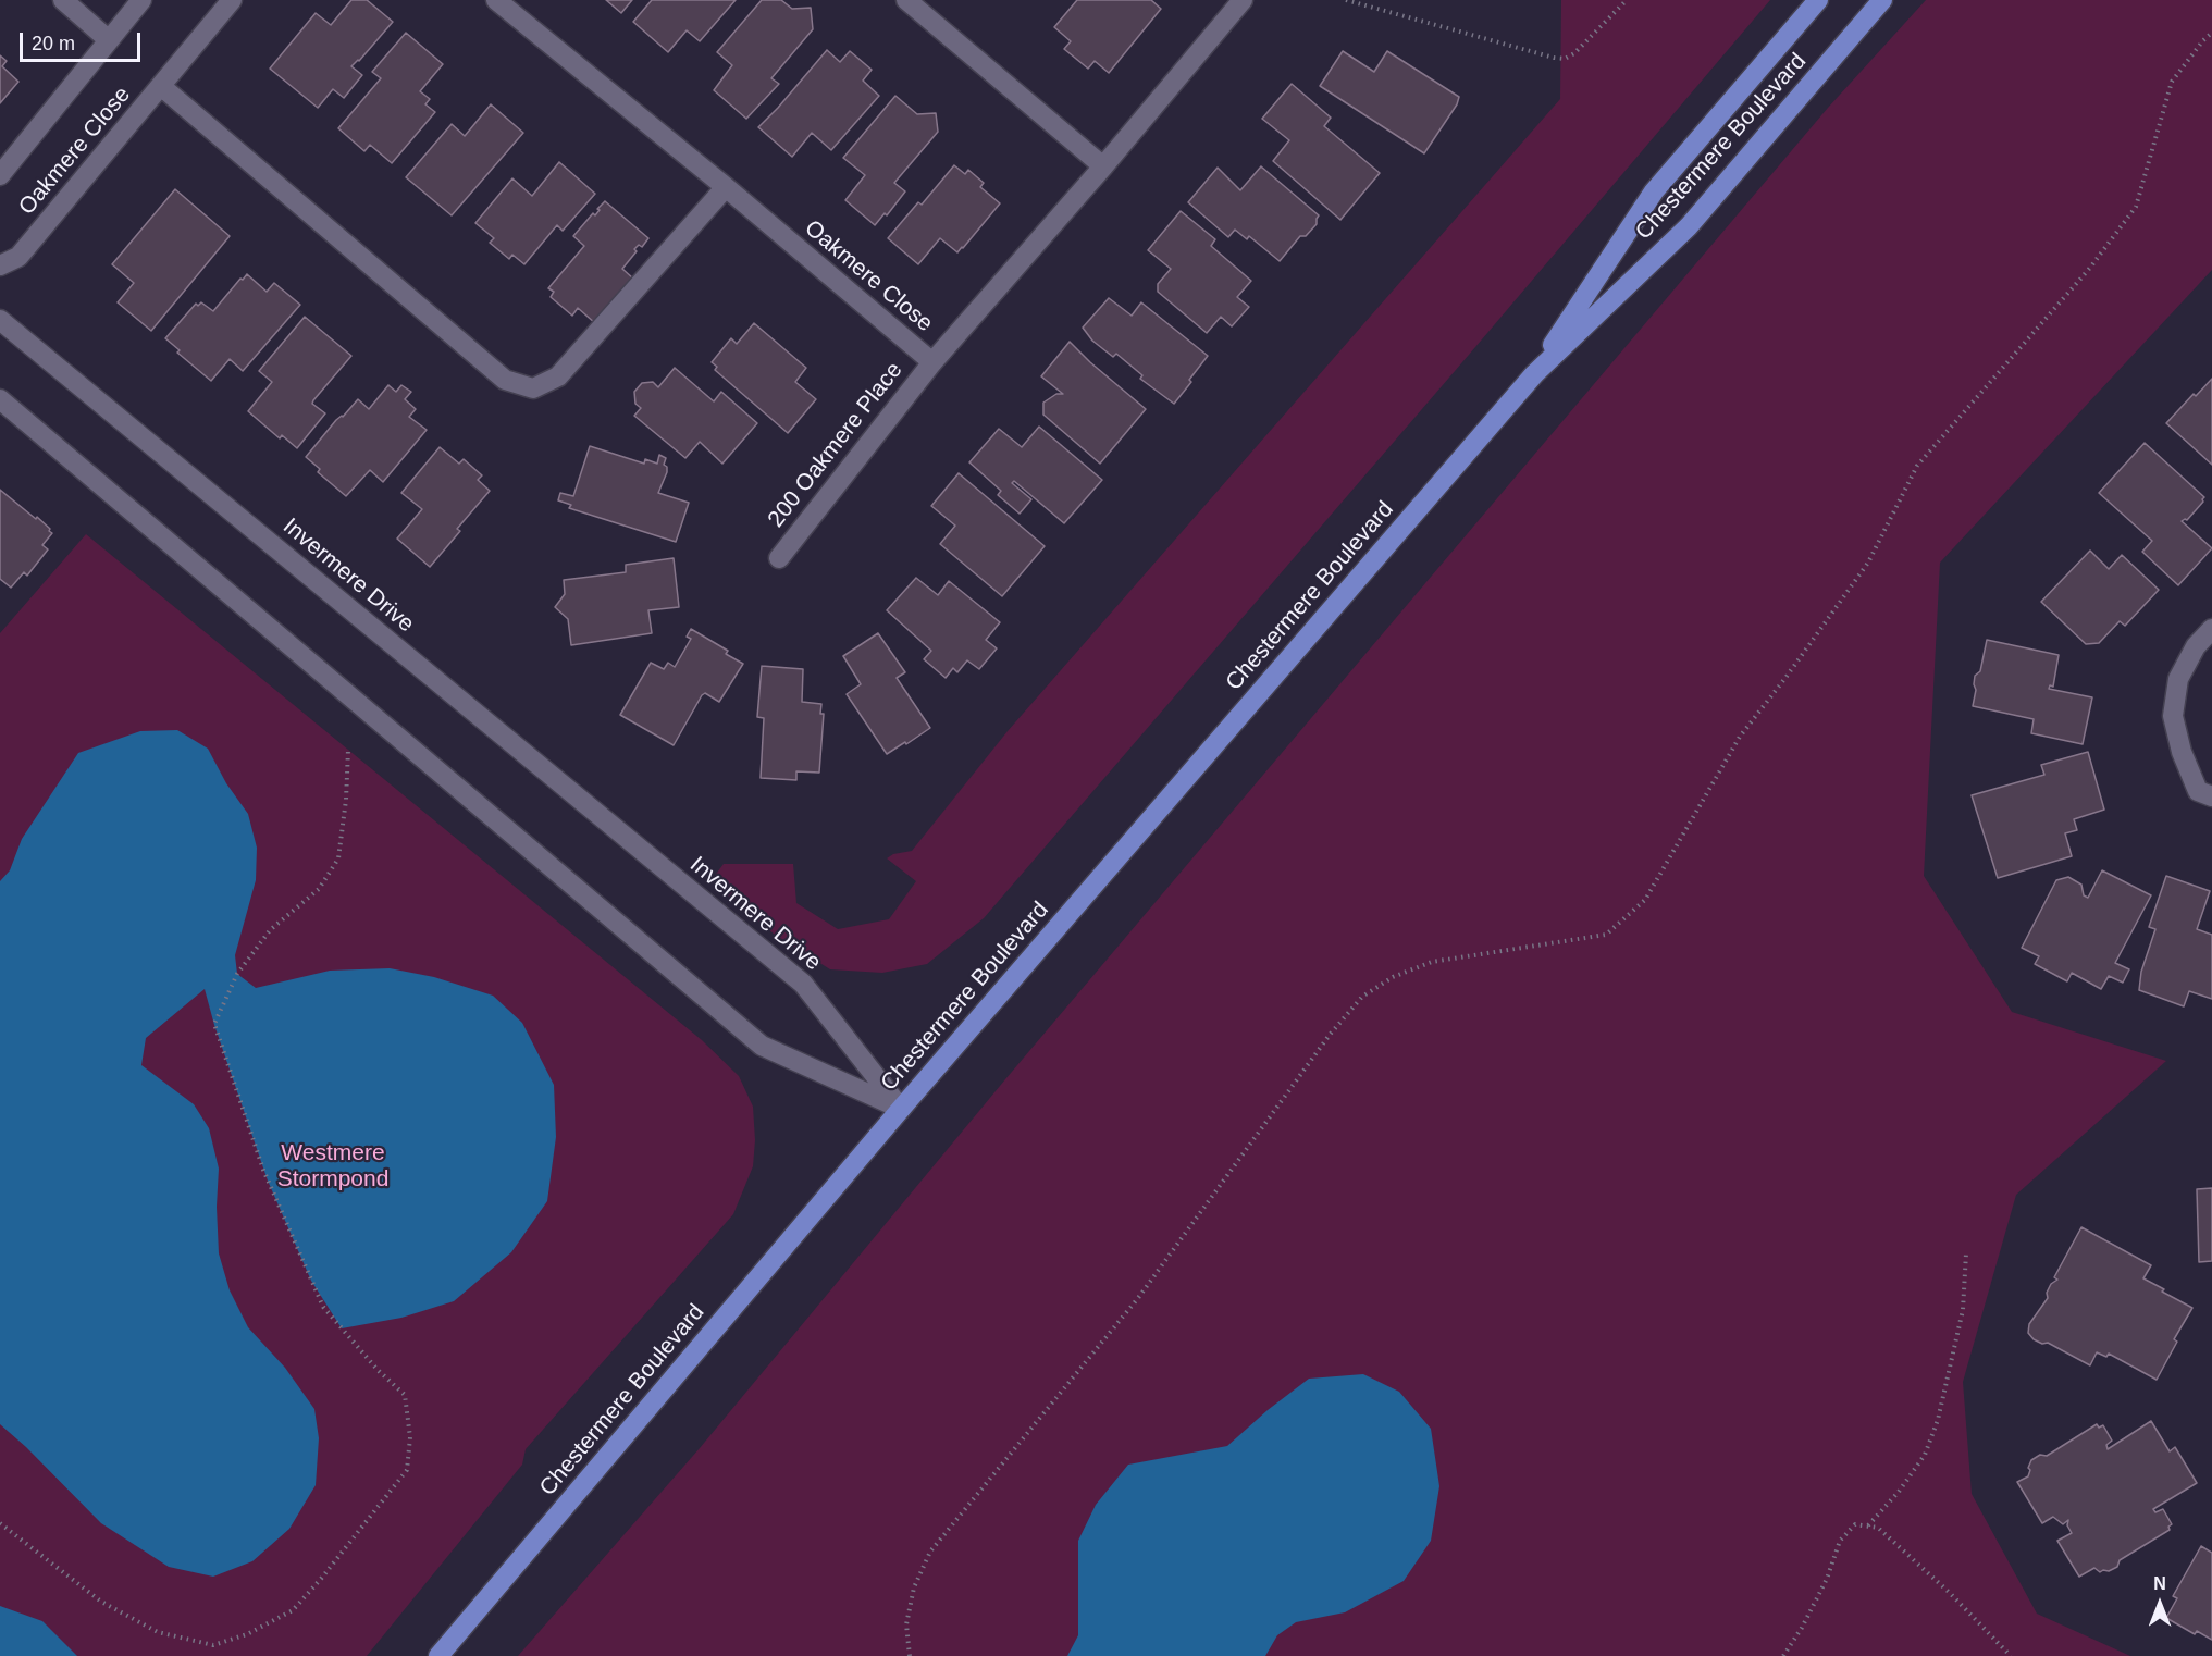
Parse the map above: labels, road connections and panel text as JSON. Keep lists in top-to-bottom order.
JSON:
{
  "streets": {
    "main road": ["Chestermere Boulevard"],
    "street": ["Oakmere Close", "200 Oakmere Place", "Invermere Drive"]
  },
  "crossings": [
    ["Chestermere Boulevard", "Invermere Drive"],
    ["Oakmere Close", "200 Oakmere Place"]
  ],
  "parks": ["Westmere Stormpond"],
  "scale_bar": "20 m",
  "north": "top"
}
